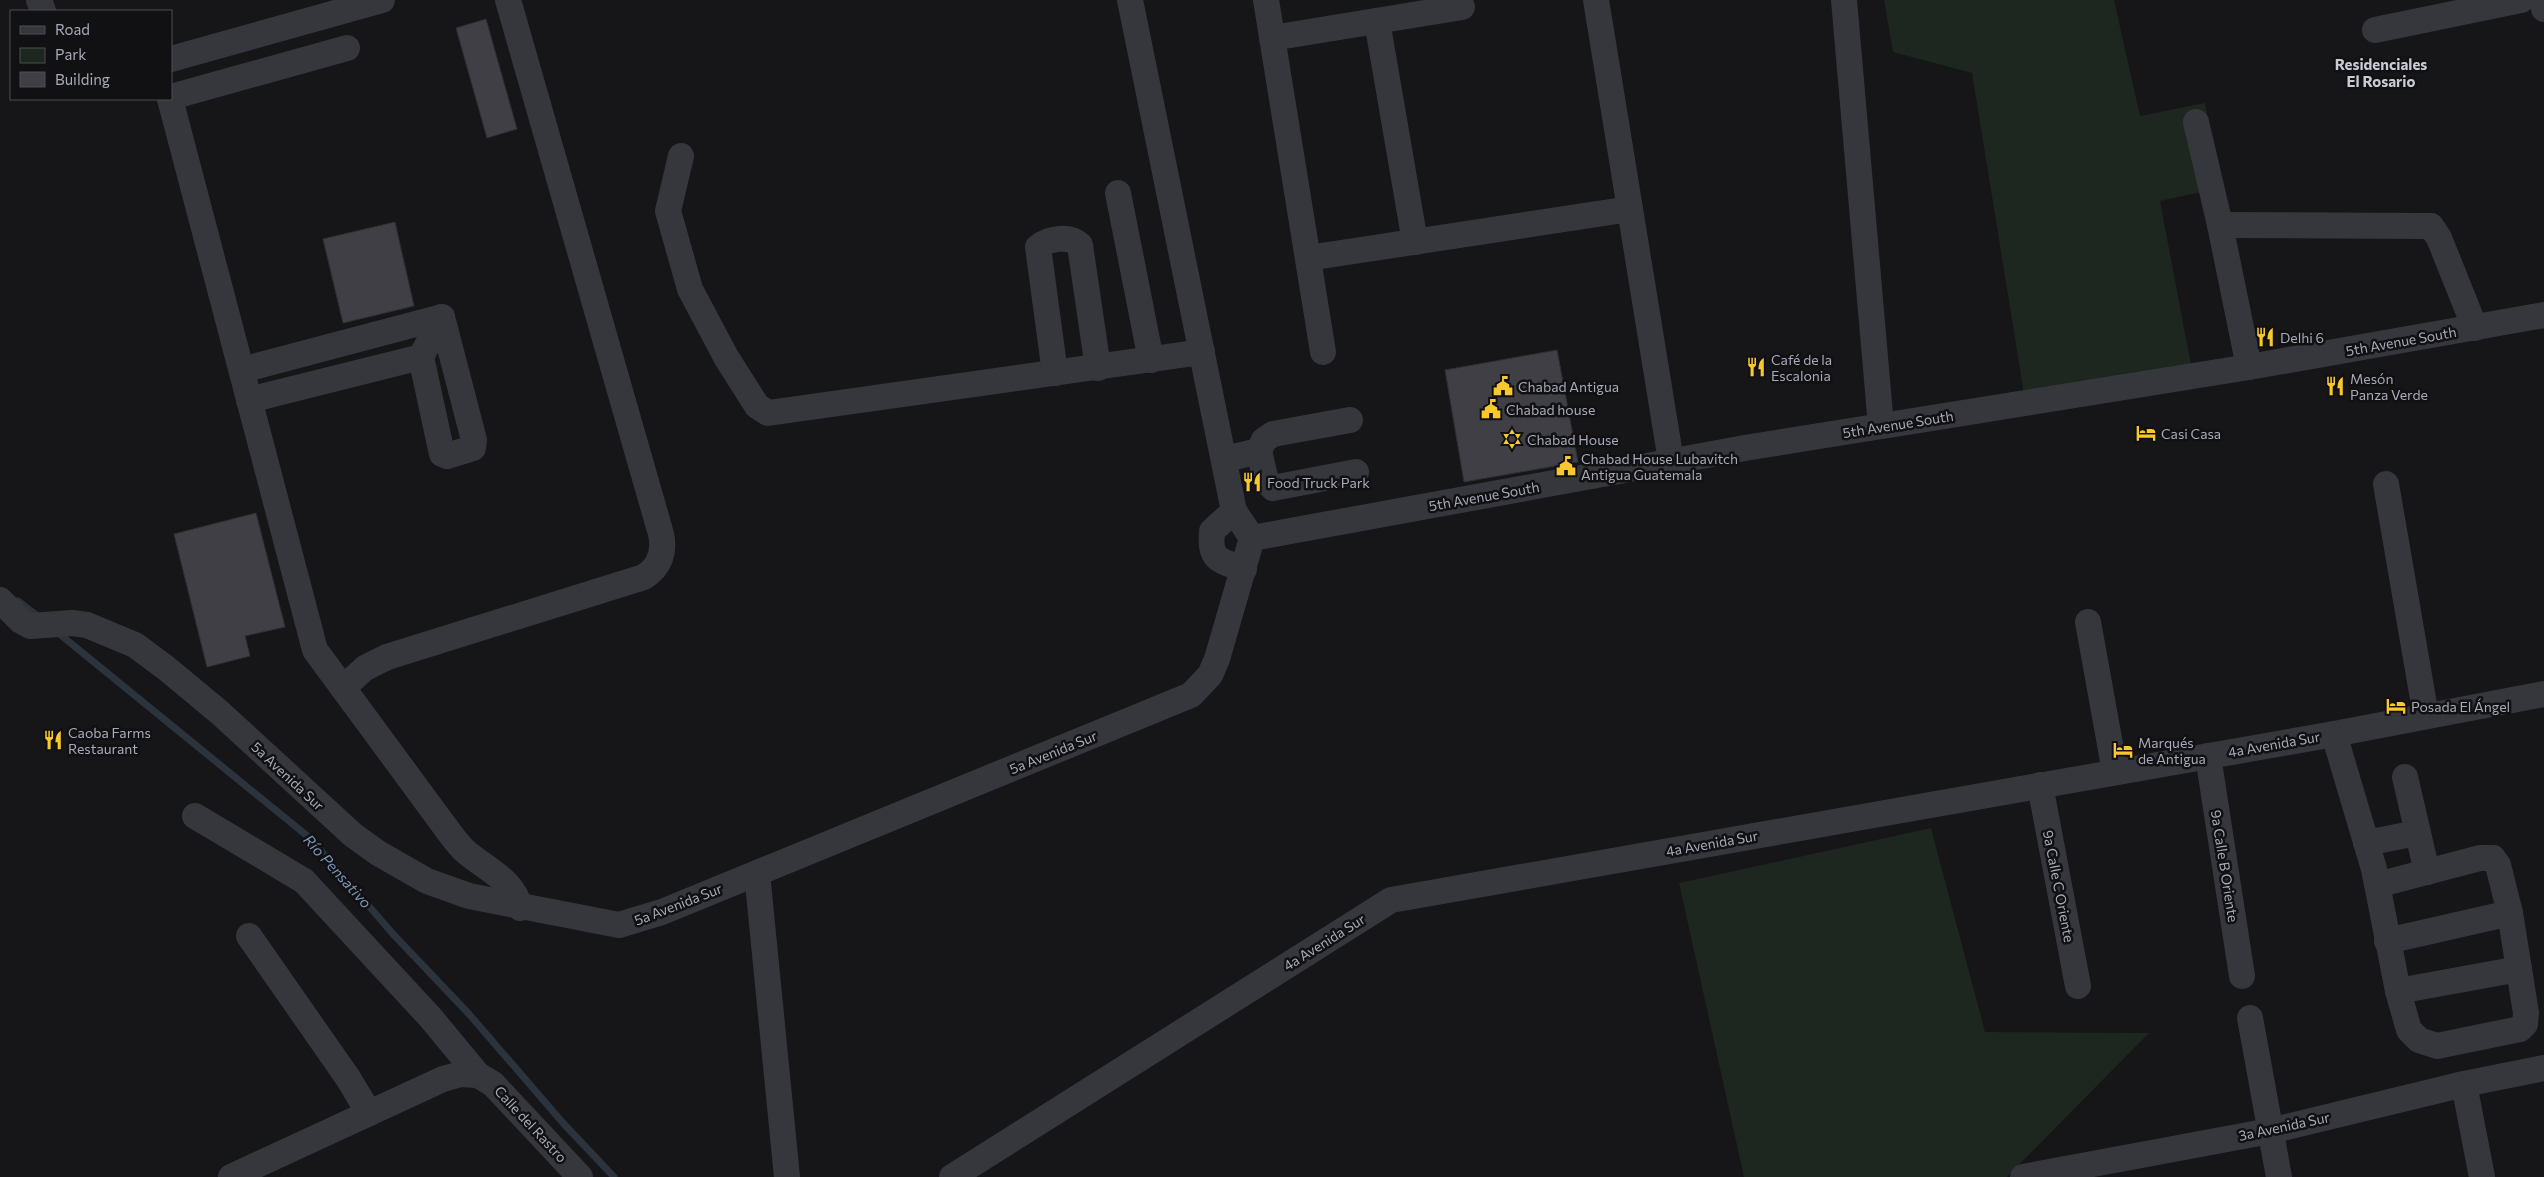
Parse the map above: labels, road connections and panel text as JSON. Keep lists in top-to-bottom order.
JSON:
{
  "streets": {
    "street": [
      "5th Avenue South",
      "4a Avenida Sur",
      "5a Avenida Sur",
      "9a Calle B Oriente",
      "9a Calle C Oriente",
      "Calle del Rastro",
      "3a Avenida Sur"
    ]
  },
  "crossings": [
    ["5th Avenue South", "5a Avenida Sur"],
    ["4a Avenida Sur", "9a Calle B Oriente"],
    ["4a Avenida Sur", "9a Calle C Oriente"]
  ],
  "districts": ["Residenciales El Rosario"],
  "water": ["Río Pensativo"],
  "places": {
    "restaurant": [
      "Delhi 6",
      "Café de la Escalonia",
      "Mesón Panza Verde",
      "Food Truck Park",
      "Caoba Farms Restaurant"
    ],
    "public building": ["Chabad Antigua", "Chabad house", "Chabad House Lubavitch Antigua Guatemala"],
    "hotel": ["Casi Casa", "Posada El Ángel", "Marqués de Antigua"],
    "synagogue": ["Chabad House"]
  },
  "legend": ["Road", "Park", "Building"]
}
